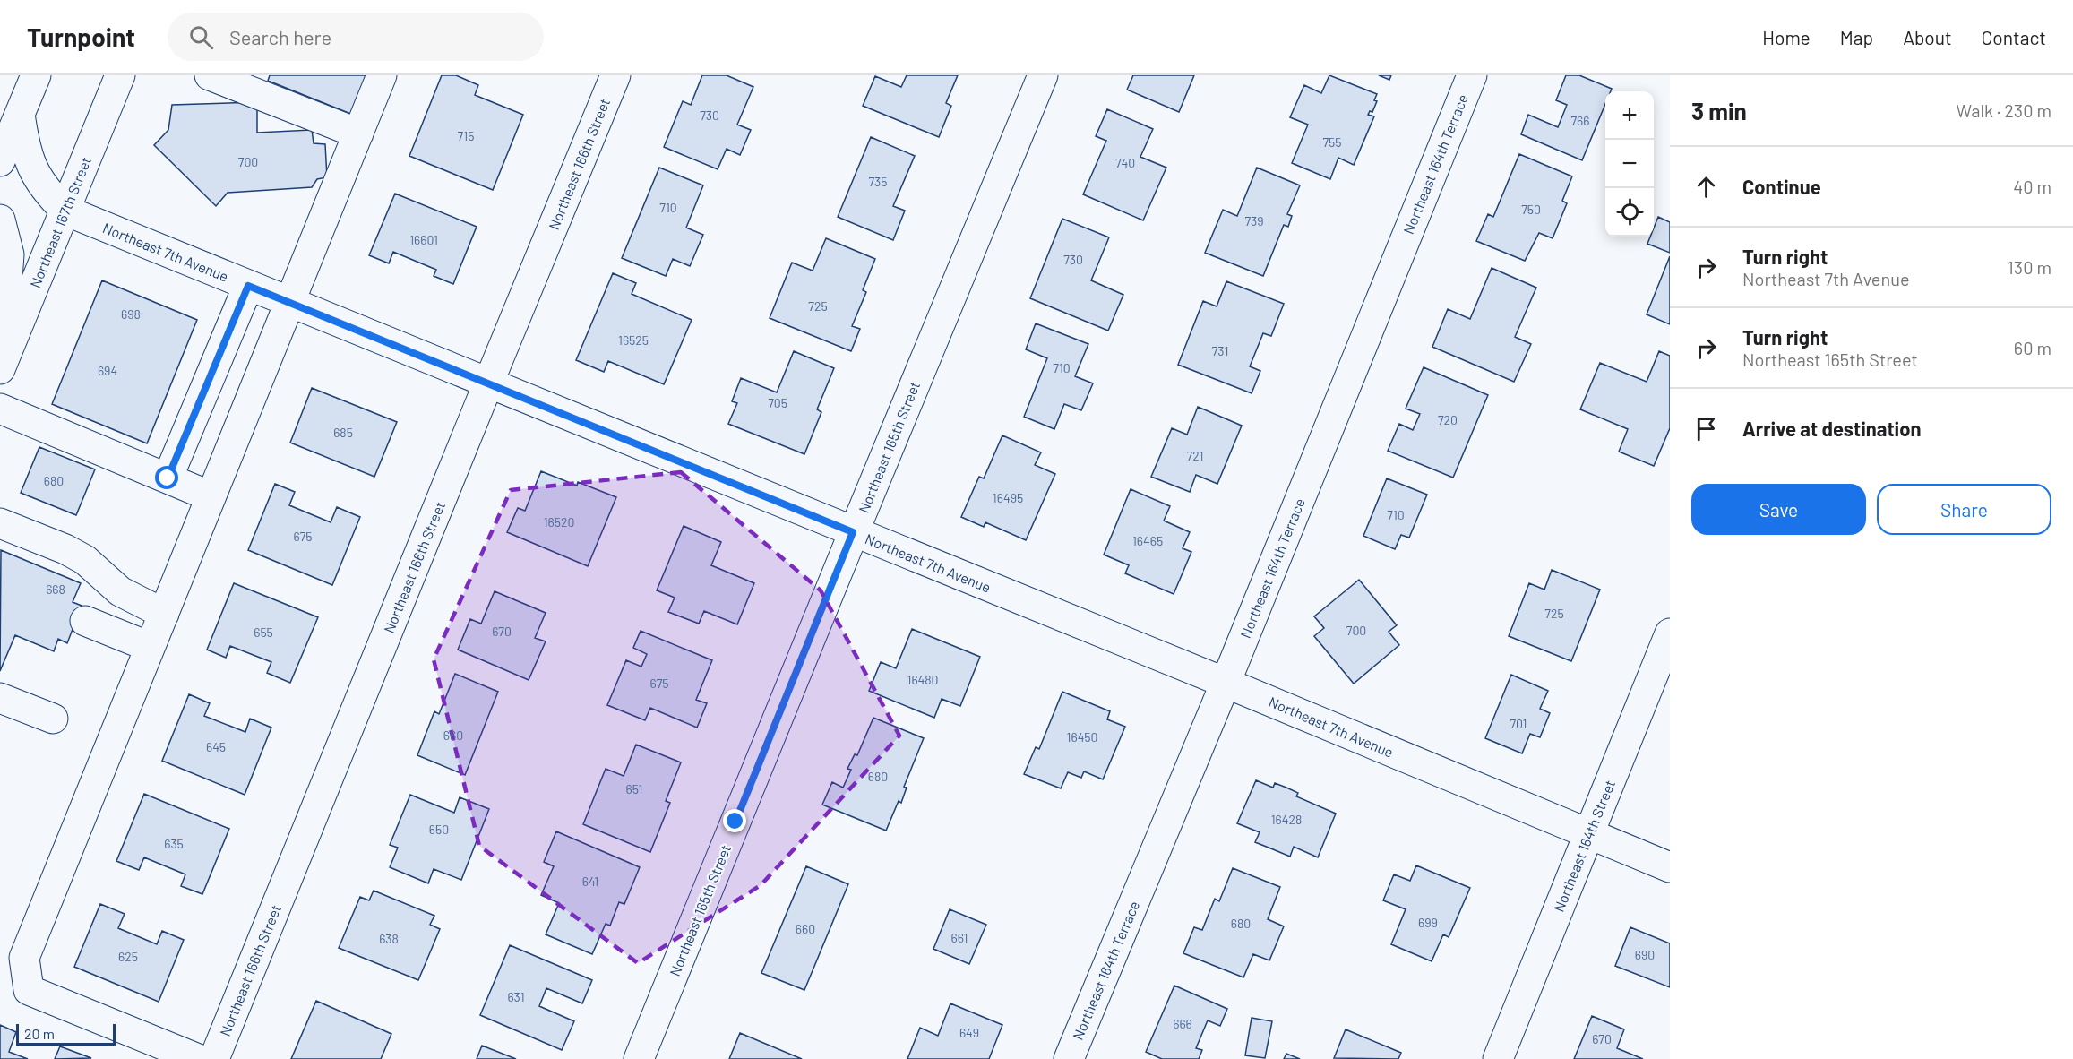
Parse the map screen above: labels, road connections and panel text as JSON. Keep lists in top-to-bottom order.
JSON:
{
  "streets": {
    "street": [
      "Northeast 166th Street",
      "Northeast 164th Terrace",
      "Northeast 167th Street",
      "Northeast 7th Avenue",
      "Northeast 165th Street",
      "Northeast 164th Street"
    ]
  },
  "crossings": [
    ["Northeast 166th Street", "Northeast 7th Avenue"],
    ["Northeast 164th Terrace", "Northeast 7th Avenue"],
    ["Northeast 167th Street", "Northeast 7th Avenue"],
    ["Northeast 7th Avenue", "Northeast 165th Street"],
    ["Northeast 7th Avenue", "Northeast 164th Street"]
  ],
  "house_numbers": [
    "730",
    "766",
    "715",
    "755",
    "700",
    "740",
    "735",
    "710",
    "750",
    "739",
    "16601",
    "730",
    "725",
    "698",
    "16525",
    "731",
    "710",
    "694",
    "705",
    "720",
    "685",
    "721",
    "680",
    "16495",
    "710",
    "16520",
    "675",
    "16465",
    "668",
    "725",
    "700",
    "670",
    "655",
    "16480",
    "675",
    "701",
    "660",
    "16450",
    "645",
    "680",
    "651",
    "16428",
    "650",
    "635",
    "641",
    "699",
    "680",
    "660",
    "661",
    "638",
    "690",
    "625",
    "631",
    "666",
    "649",
    "670"
  ],
  "scale_bar": "20 m",
  "page": {
    "header": "Turnpoint",
    "search": "Search here",
    "nav": [
      "Home",
      "Map",
      "About",
      "Contact"
    ],
    "heading": ["3 min", "Walk · 230 m"],
    "map_buttons": ["+", "−"],
    "list": [
      ["Continue", "40 m"],
      ["Turn right", "Northeast 7th Avenue", "130 m"],
      ["Turn right", "Northeast 165th Street", "60 m"],
      "Arrive at destination"
    ],
    "buttons": ["Save", "Share"],
    "scale": "20 m"
  }
}
